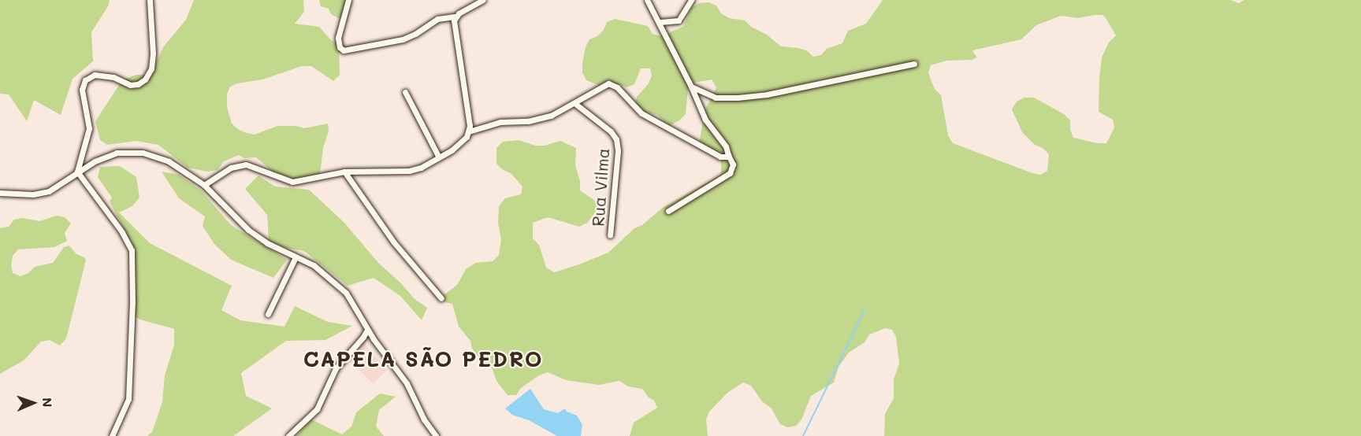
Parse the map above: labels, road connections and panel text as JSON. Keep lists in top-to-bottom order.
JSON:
{
  "streets": {
    "street": ["Rua Vilma"]
  },
  "districts": ["CAPELA SÃO PEDRO"],
  "north": "right"
}
